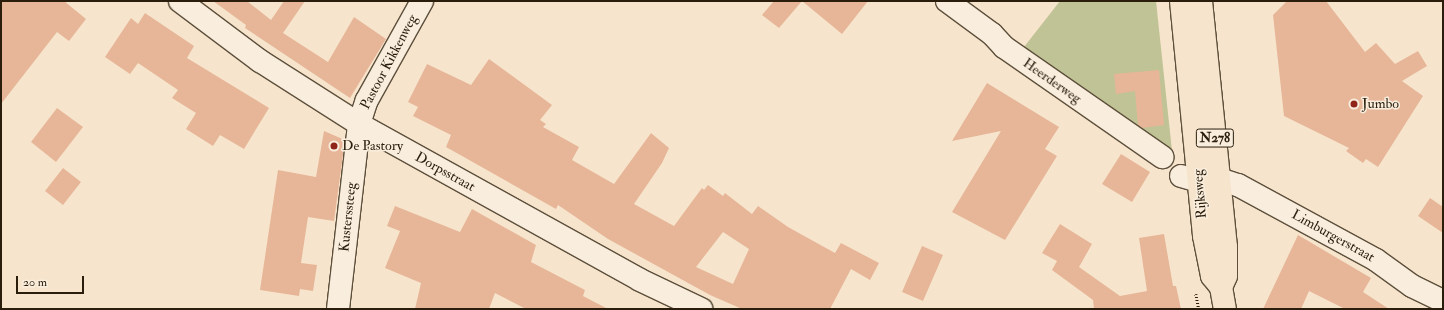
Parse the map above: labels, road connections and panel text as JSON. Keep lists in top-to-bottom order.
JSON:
{
  "streets": {
    "main road": ["N278", "Rijksweg"],
    "street": [
      "Pastoor Kikkenweg",
      "Heerderweg",
      "Dorpsstraat",
      "Kusterssteeg",
      "Limburgerstraat"
    ]
  },
  "crossings": [
    ["Pastoor Kikkenweg", "Dorpsstraat"],
    ["Pastoor Kikkenweg", "Kusterssteeg"],
    ["Dorpsstraat", "Kusterssteeg"],
    ["Rijksweg", "Limburgerstraat"]
  ],
  "places": ["Jumbo", "De Pastory"],
  "scale_bar": "20 m"
}
